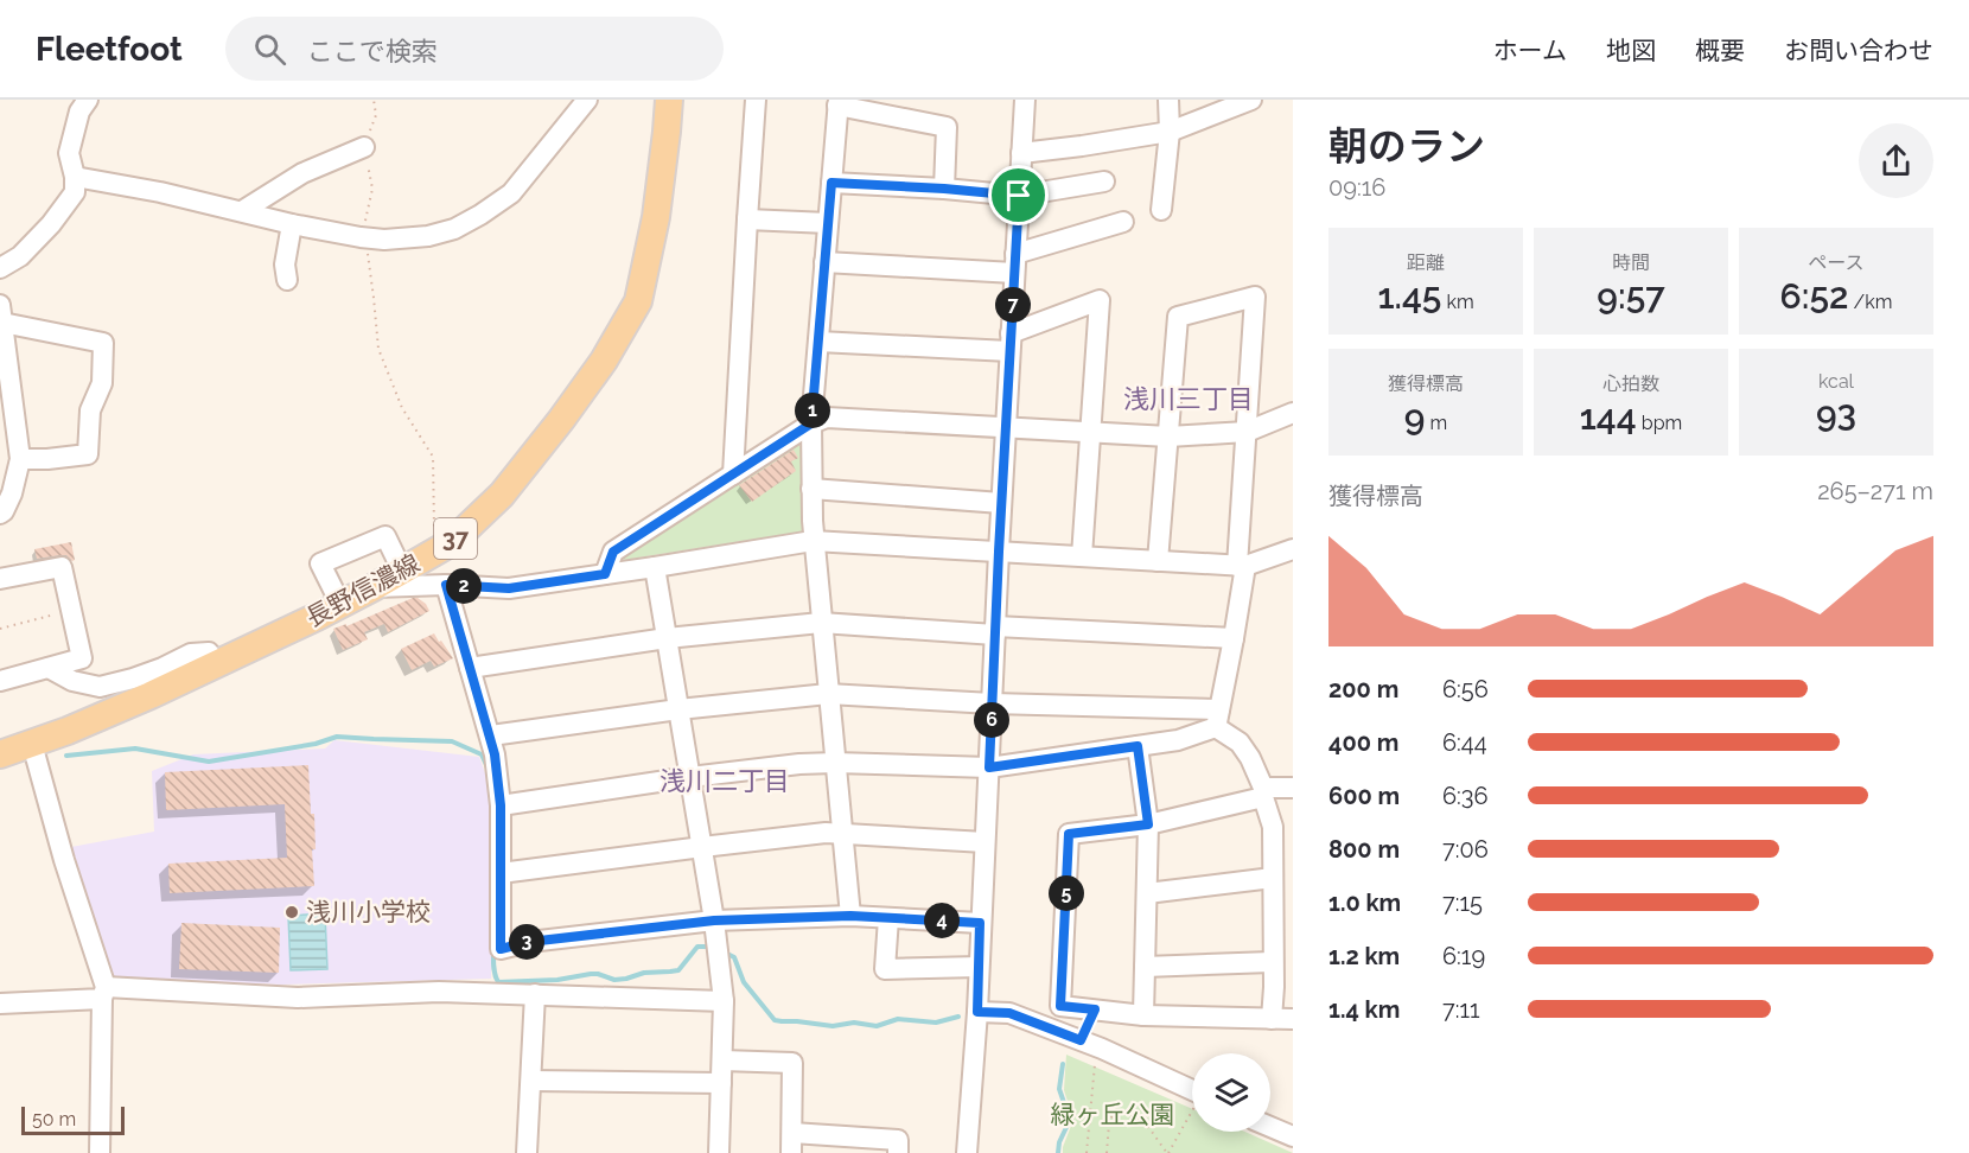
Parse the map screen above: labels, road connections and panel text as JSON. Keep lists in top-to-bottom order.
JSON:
{
  "streets": {
    "main road": ["37", "長野信濃線"]
  },
  "districts": ["浅川三丁目", "浅川二丁目"],
  "parks": ["緑ヶ丘公園"],
  "places": ["浅川小学校"],
  "scale_bar": "50 m",
  "page": {
    "header": "Fleetfoot",
    "search": "ここで検索",
    "nav": [
      "ホーム",
      "地図",
      "概要",
      "お問い合わせ"
    ],
    "heading": ["朝のラン", "09:16"],
    "stats": [
      ["距離", "1.45 km"],
      ["時間", "9:57"],
      ["ペース", "6:52 /km"],
      ["獲得標高", "9 m"],
      ["心拍数", "144 bpm"],
      ["kcal", "93"]
    ],
    "pins": [
      "7",
      "1",
      "2",
      "6",
      "5",
      "4",
      "3"
    ],
    "chart": ["獲得標高", "265–271 m"],
    "list": [
      {
        "name": "200 m",
        "note": "6:56"
      },
      {
        "name": "400 m",
        "note": "6:44"
      },
      {
        "name": "600 m",
        "note": "6:36"
      },
      {
        "name": "800 m",
        "note": "7:06"
      },
      {
        "name": "1.0 km",
        "note": "7:15"
      },
      {
        "name": "1.2 km",
        "note": "6:19"
      },
      {
        "name": "1.4 km",
        "note": "7:11"
      }
    ],
    "scale": "50 m"
  }
}
